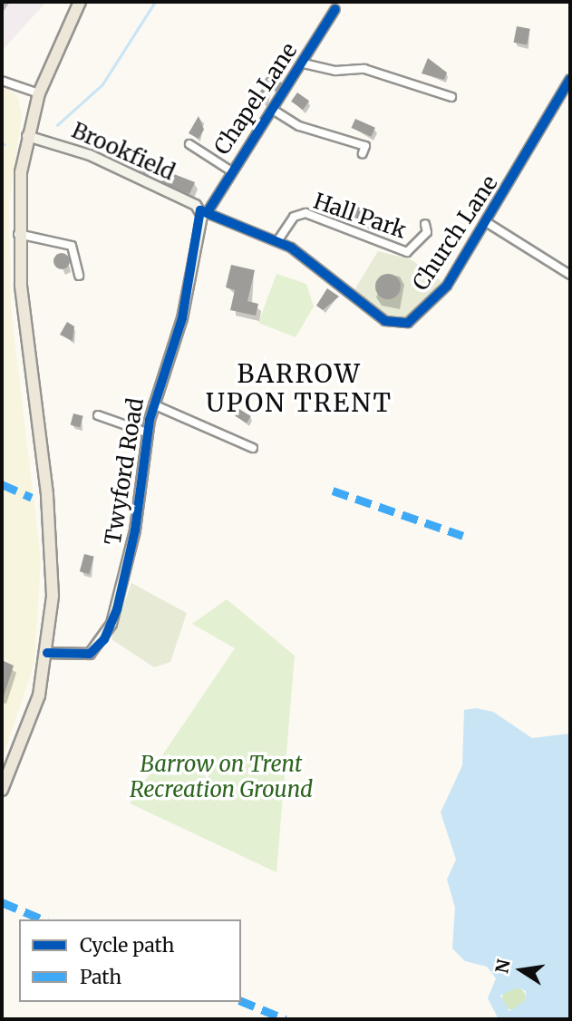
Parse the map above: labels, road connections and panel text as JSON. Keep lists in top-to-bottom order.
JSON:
{
  "streets": {
    "street": [
      "Chapel Lane",
      "Brookfield",
      "Hall Park",
      "Church Lane",
      "Twyford Road"
    ]
  },
  "crossings": [
    ["Chapel Lane", "Brookfield"],
    ["Chapel Lane", "Church Lane"],
    ["Chapel Lane", "Twyford Road"],
    ["Brookfield", "Church Lane"],
    ["Brookfield", "Twyford Road"],
    ["Hall Park", "Church Lane"],
    ["Church Lane", "Twyford Road"]
  ],
  "districts": ["BARROW UPON TRENT"],
  "parks": ["Barrow on Trent Recreation Ground"],
  "legend": ["Cycle path", "Path"],
  "north": "left"
}
